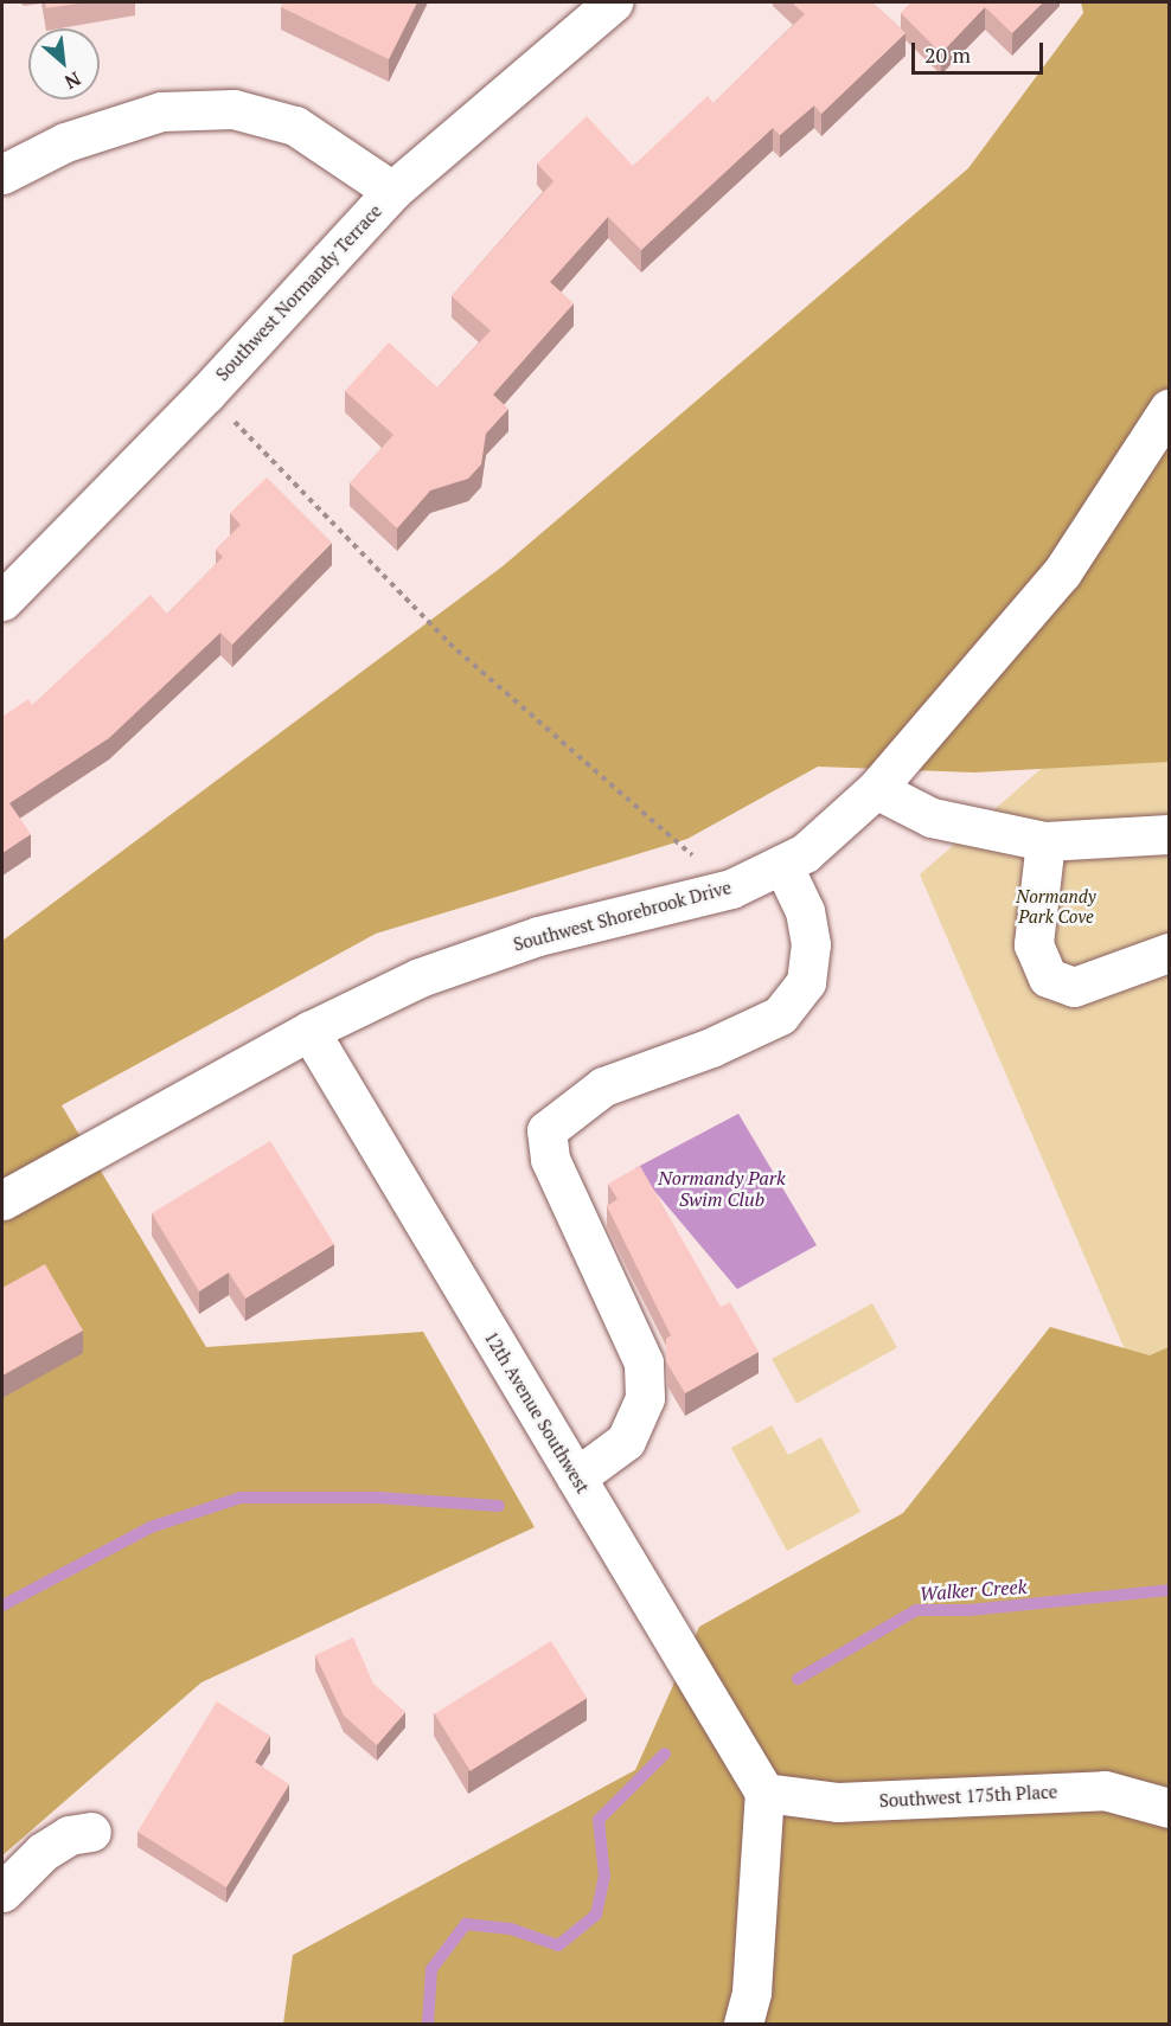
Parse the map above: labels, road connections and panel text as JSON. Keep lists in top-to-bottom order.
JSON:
{
  "streets": {
    "street": [
      "Southwest Normandy Terrace",
      "Southwest Shorebrook Drive",
      "12th Avenue Southwest",
      "Southwest 175th Place"
    ]
  },
  "crossings": [
    ["Southwest Shorebrook Drive", "12th Avenue Southwest"],
    ["12th Avenue Southwest", "Southwest 175th Place"]
  ],
  "water": ["Normandy Park Swim Club", "Walker Creek"],
  "parks": ["Normandy Park Cove"],
  "scale_bar": "20 m",
  "north": "bottom right"
}
